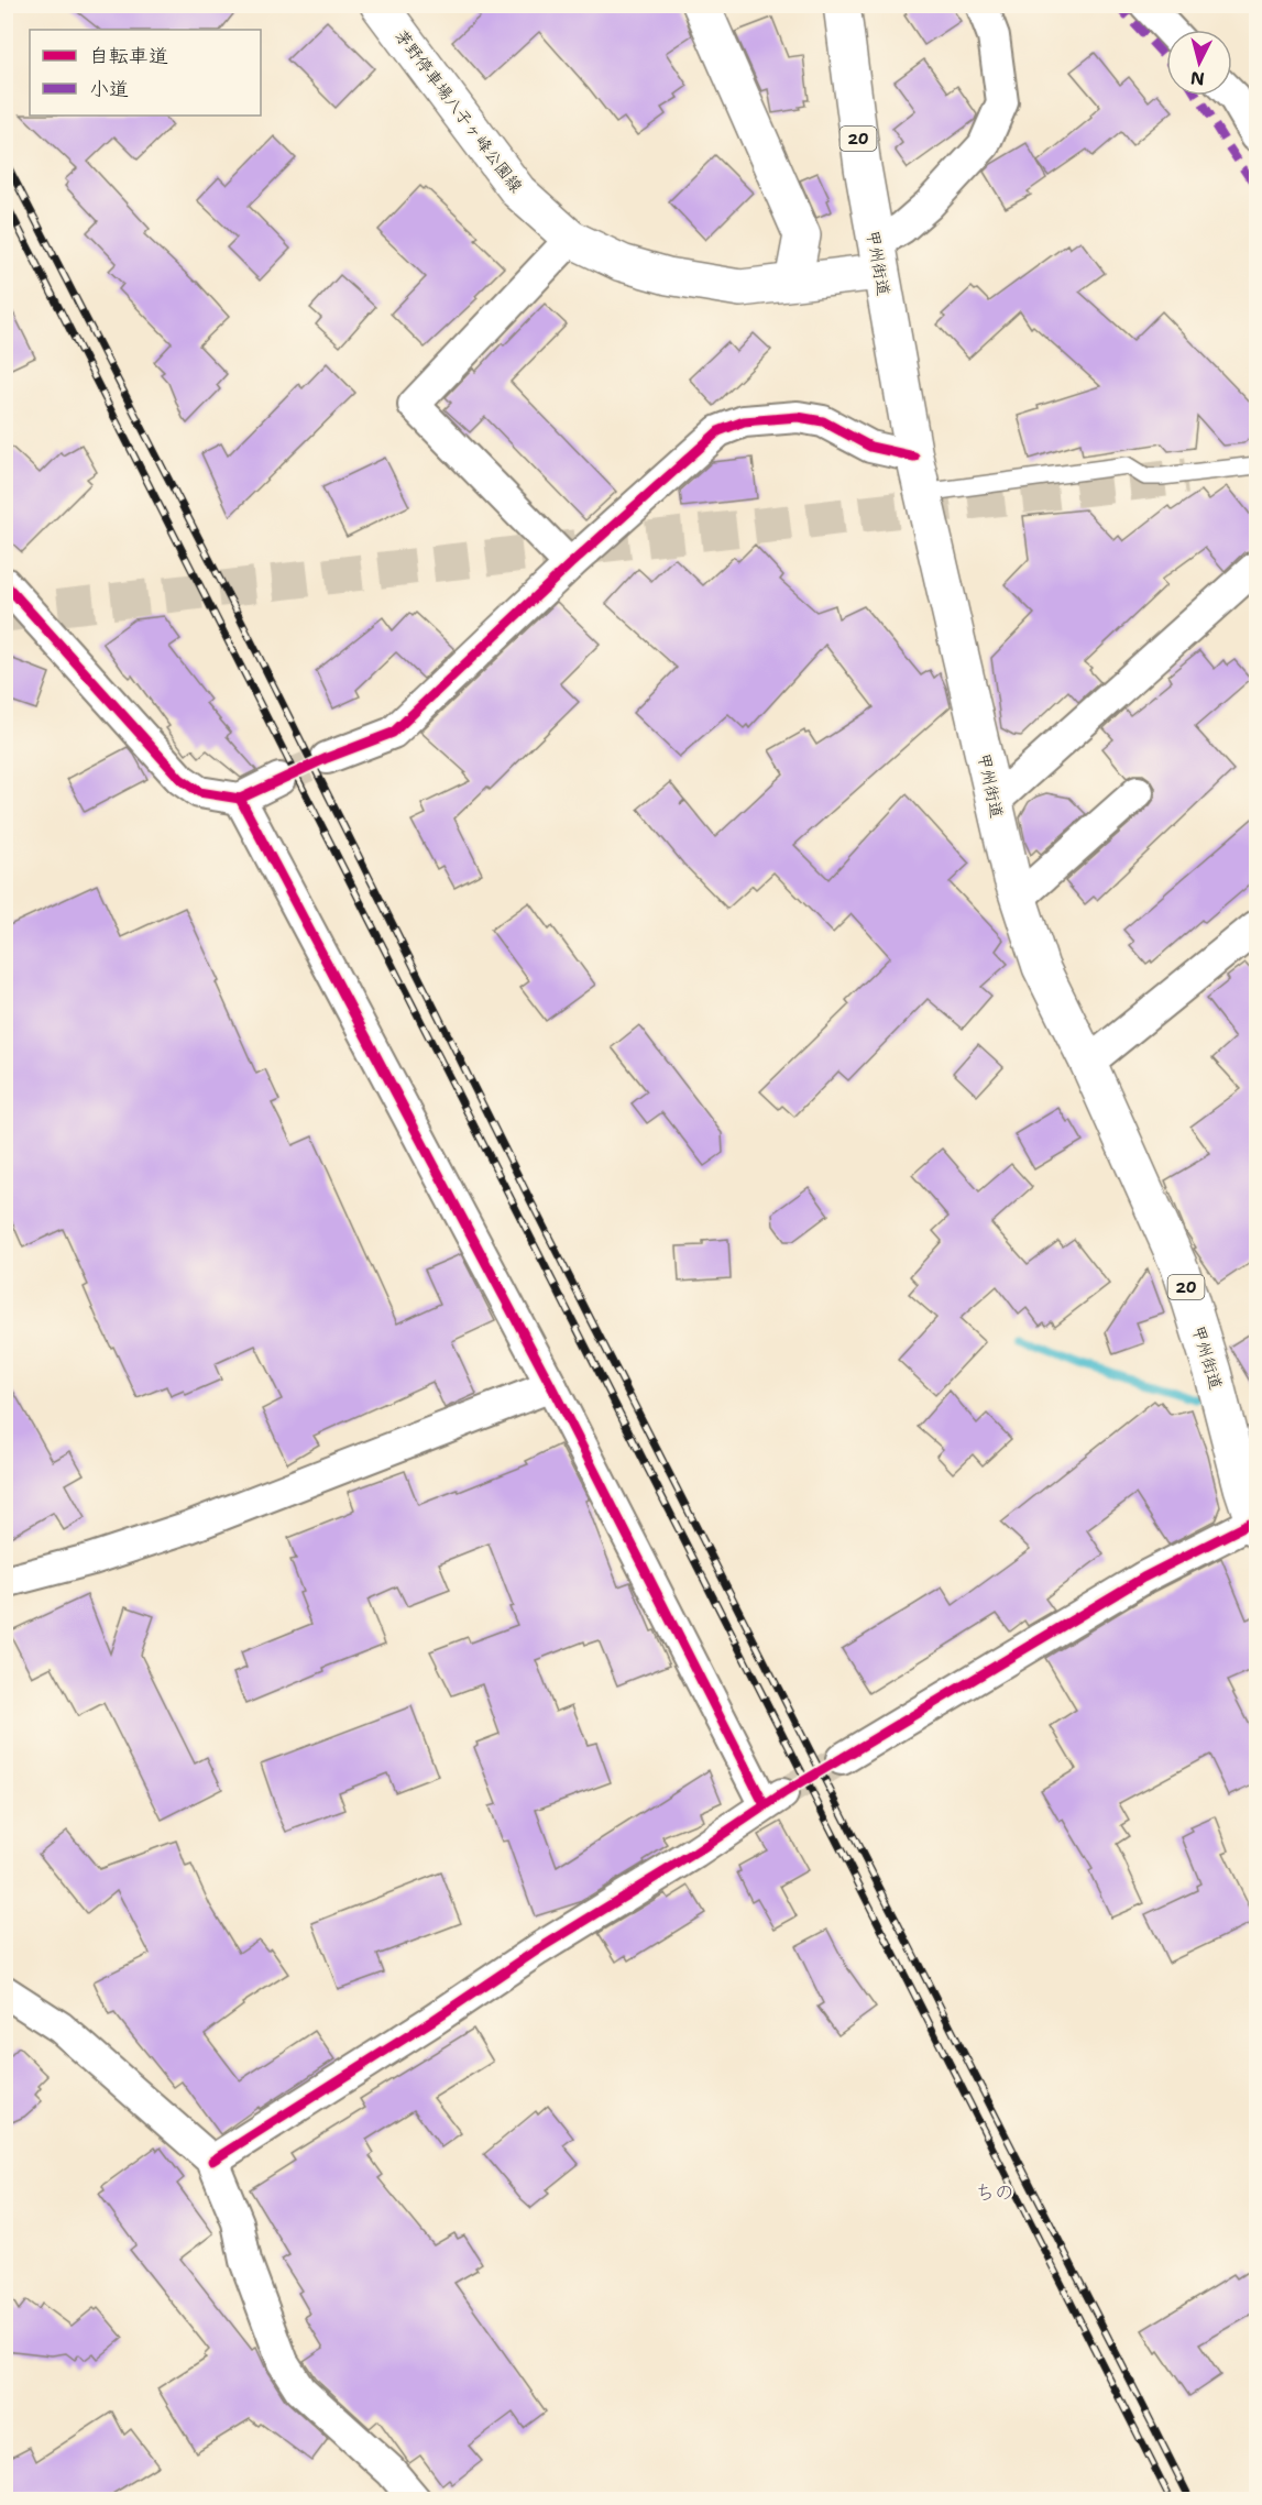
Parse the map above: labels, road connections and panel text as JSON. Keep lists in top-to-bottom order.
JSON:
{
  "streets": {
    "main road": ["茅野停車場八子ヶ峰公園線", "20", "甲州街道"]
  },
  "crossings": [
    ["茅野停車場八子ヶ峰公園線", "甲州街道"]
  ],
  "districts": ["ちの"],
  "legend": ["自転車道", "小道"],
  "north": "bottom"
}
